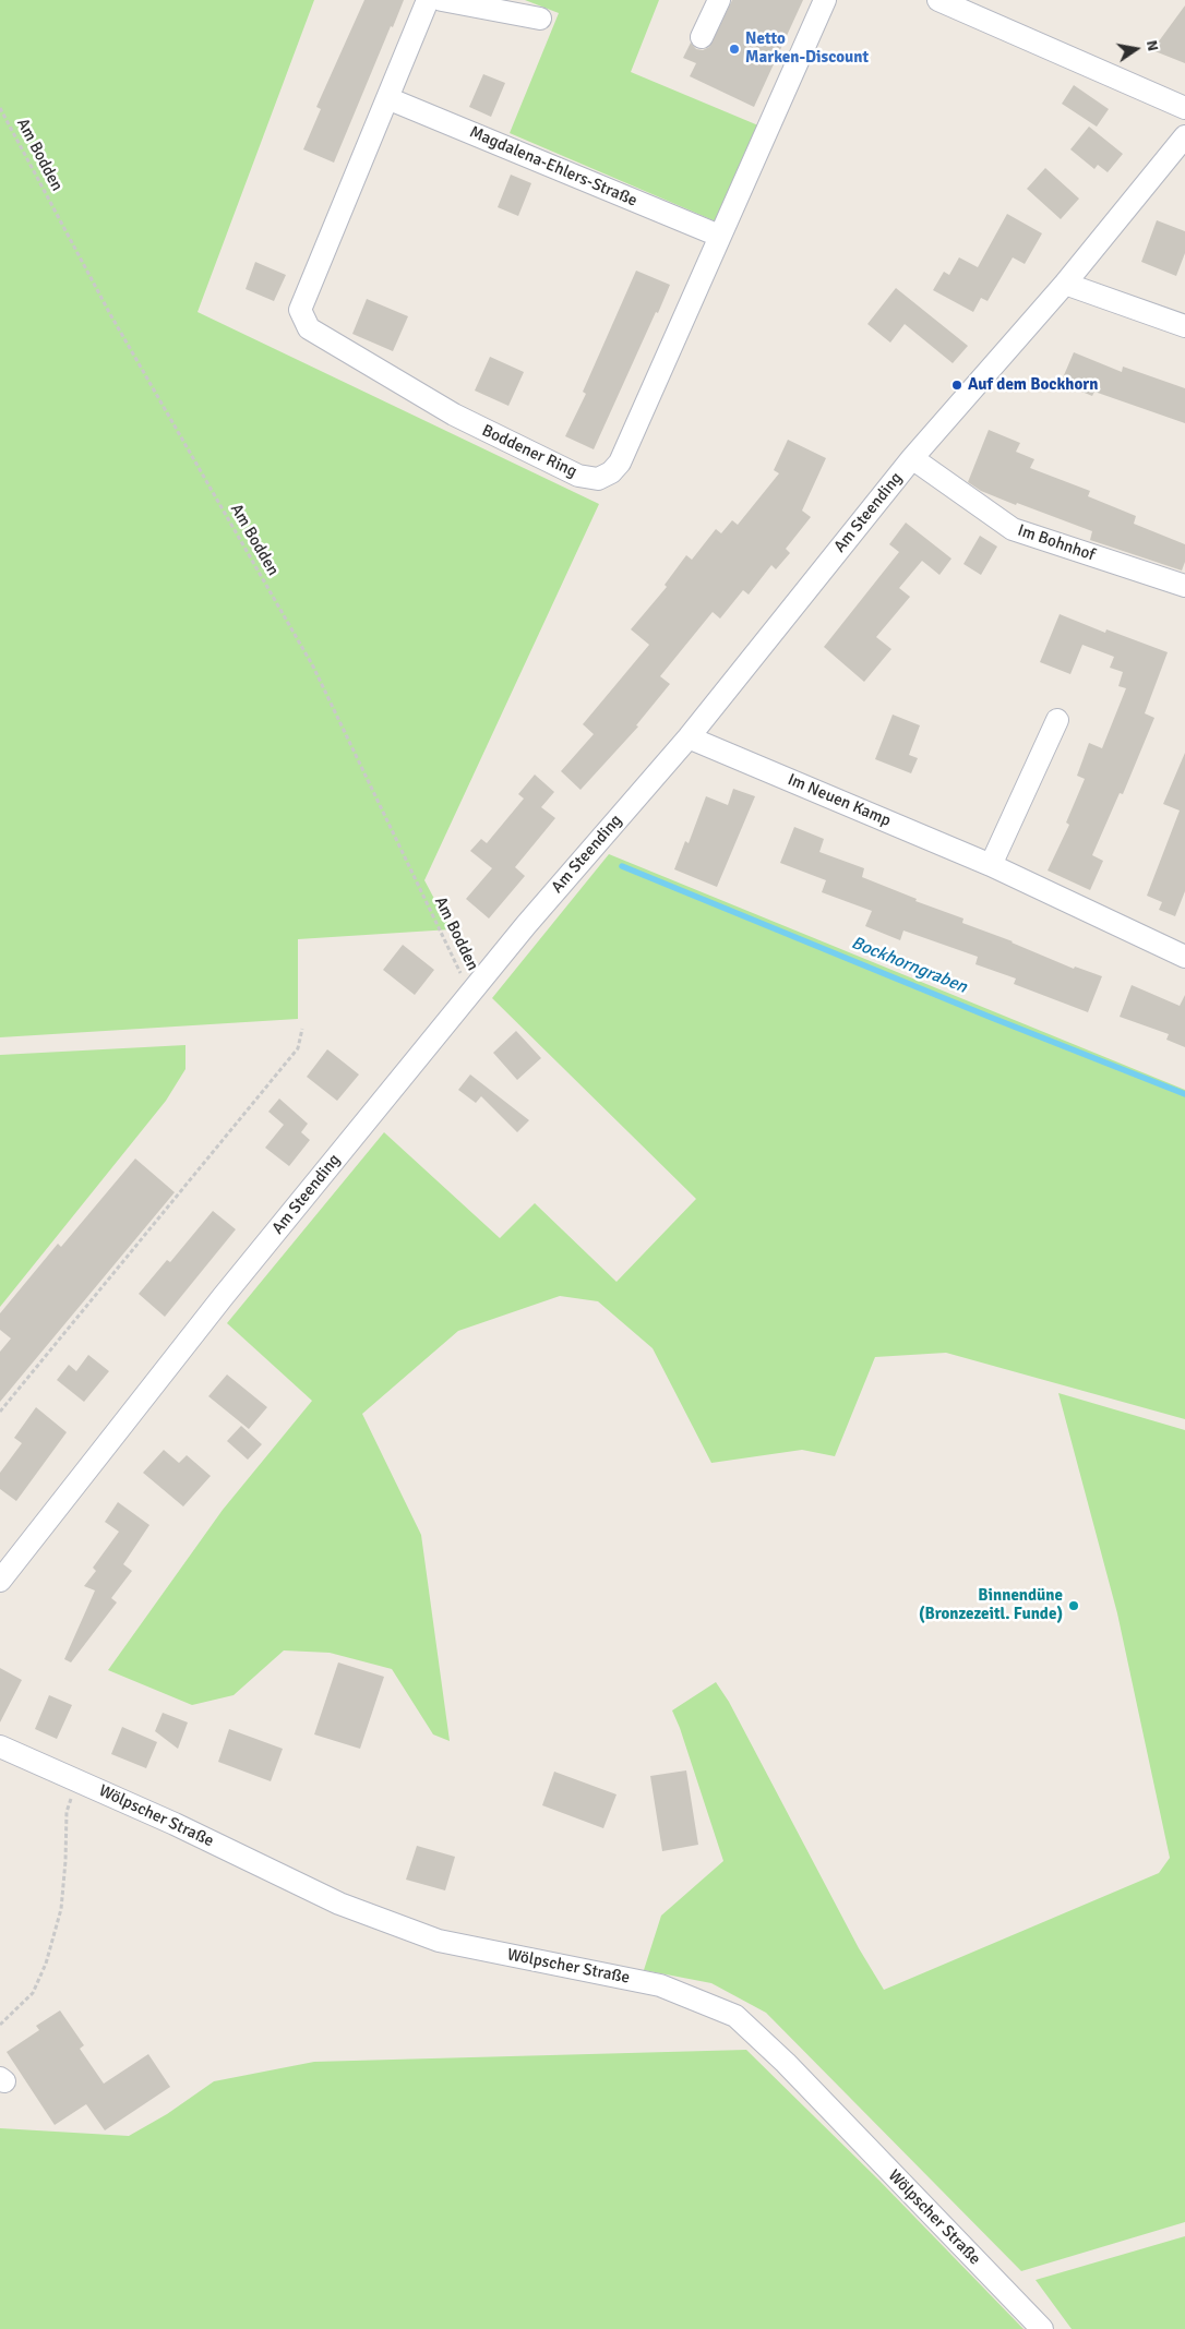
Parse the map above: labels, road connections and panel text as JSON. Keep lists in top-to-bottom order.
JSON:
{
  "streets": {
    "street": [
      "Magdalena-Ehlers-Straße",
      "Boddener Ring",
      "Am Steending",
      "Im Bohnhof",
      "Im Neuen Kamp",
      "Wölpscher Straße"
    ],
    "path": ["Am Bodden"]
  },
  "crossings": [
    ["Am Bodden", "Am Steending"],
    ["Magdalena-Ehlers-Straße", "Boddener Ring"],
    ["Am Steending", "Im Bohnhof"],
    ["Am Steending", "Im Neuen Kamp"]
  ],
  "water": ["Bockhorngraben"],
  "places": ["Netto Marken-Discount", "Auf dem Bockhorn", "Binnendüne (Bronzezeitl. Funde)"],
  "north": "right"
}
